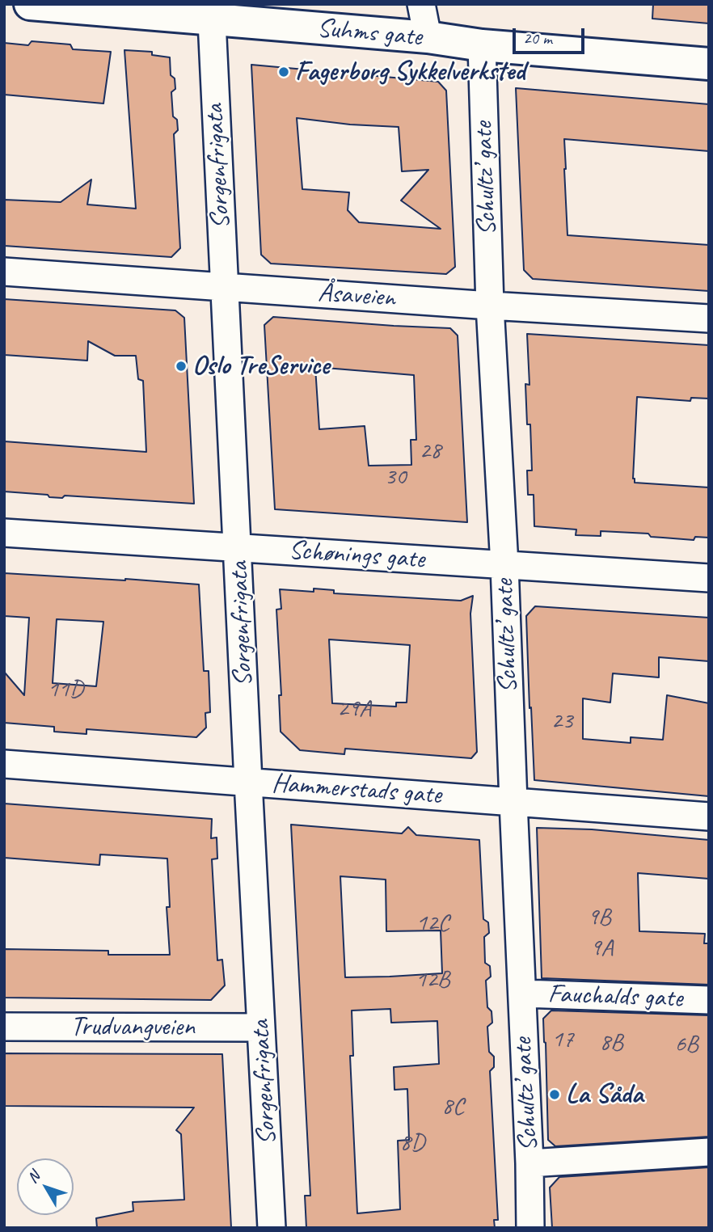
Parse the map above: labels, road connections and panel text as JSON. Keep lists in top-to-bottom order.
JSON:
{
  "streets": {
    "street": [
      "Suhms gate",
      "Sorgenfrigata",
      "Schultz’ gate",
      "Åsaveien",
      "Schønings gate",
      "Hammerstads gate",
      "Fauchalds gate",
      "Trudvangveien"
    ]
  },
  "crossings": [
    ["Suhms gate", "Sorgenfrigata"],
    ["Suhms gate", "Schultz’ gate"],
    ["Sorgenfrigata", "Åsaveien"],
    ["Sorgenfrigata", "Schønings gate"],
    ["Sorgenfrigata", "Hammerstads gate"],
    ["Sorgenfrigata", "Trudvangveien"],
    ["Schultz’ gate", "Åsaveien"],
    ["Schultz’ gate", "Schønings gate"],
    ["Schultz’ gate", "Hammerstads gate"],
    ["Schultz’ gate", "Fauchalds gate"]
  ],
  "places": ["Fagerborg Sykkelverksted", "Oslo TreService", "La Såda"],
  "house_numbers": [
    "28",
    "30",
    "11D",
    "29A",
    "23",
    "9B",
    "12C",
    "9A",
    "12B",
    "17",
    "8B",
    "6B",
    "8C",
    "8D"
  ],
  "scale_bar": "20 m",
  "north": "top left"
}
